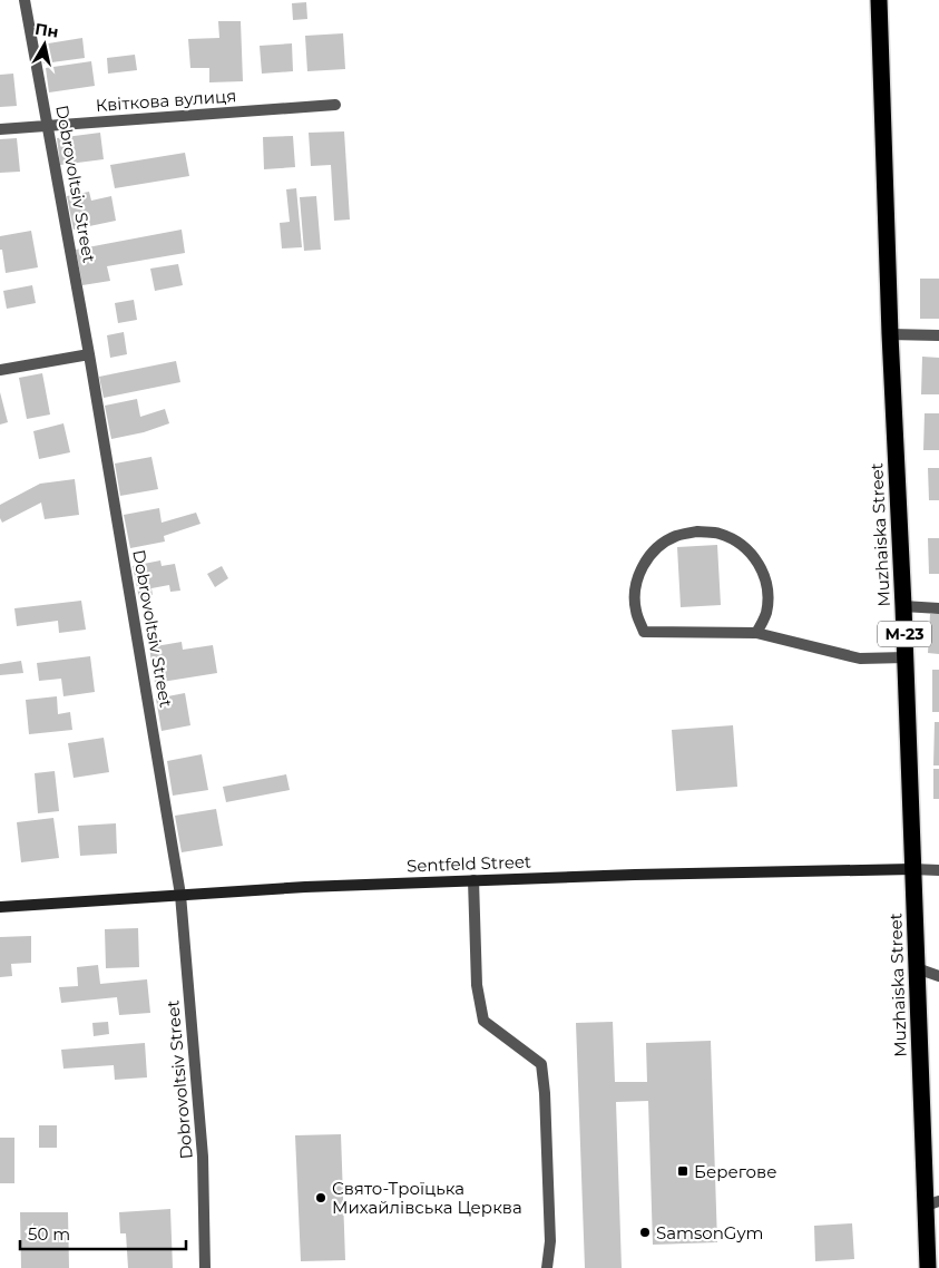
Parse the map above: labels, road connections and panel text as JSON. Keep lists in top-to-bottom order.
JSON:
{
  "streets": {
    "highway": ["Muzhaiska Street", "М-23"],
    "street": ["Квіткова вулиця", "Dobrovoltsiv Street", "Sentfeld Street"]
  },
  "crossings": [
    ["Квіткова вулиця", "Dobrovoltsiv Street"],
    ["Dobrovoltsiv Street", "Sentfeld Street"],
    ["Muzhaiska Street", "Sentfeld Street"]
  ],
  "places": {
    "transit": ["Берегове"],
    "other": ["Свято-Троїцька Михайлівська Церква", "SamsonGym"]
  },
  "scale_bar": "50 m",
  "north": "top"
}
